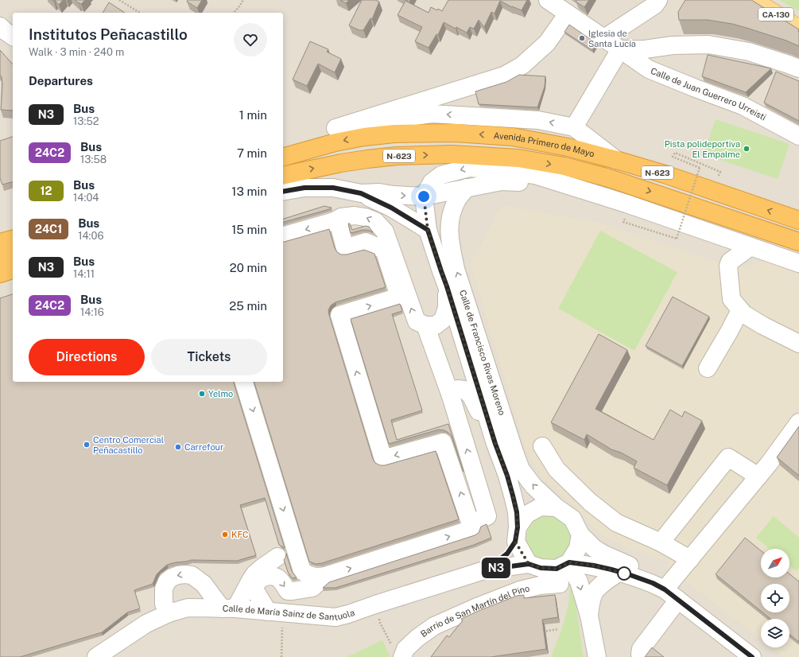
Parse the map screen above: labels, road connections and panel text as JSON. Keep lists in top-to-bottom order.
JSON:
{
  "streets": {
    "highway": ["Avenida Primero de Mayo", "N-623"],
    "main road": ["CA-130"],
    "street": [
      "Calle de Juan Guerrero Urreisti",
      "Calle de Francisco Rivas Moreno",
      "Calle de María Sainz de Santuola",
      "Barrio de San Martín del Pino"
    ]
  },
  "crossings": [
    ["Calle de Francisco Rivas Moreno", "Calle de María Sainz de Santuola"]
  ],
  "places": [
    "Iglesia de Santa Lucía",
    "Pista polideportiva El Empalme",
    "Yelmo",
    "Centro Comercial Peñacastillo",
    "Carrefour",
    "KFC"
  ],
  "lines": ["bus line N3"],
  "north": "top right",
  "page": {
    "on_map": "N3",
    "heading": [
      ["Institutos Peñacastillo", "Walk · 3 min · 240 m"],
      "Departures"
    ],
    "list": [
      {
        "mark": "N3",
        "name": "Bus",
        "note": "13:52",
        "value": "1 min"
      },
      {
        "mark": "24C2",
        "name": "Bus",
        "note": "13:58",
        "value": "7 min"
      },
      {
        "mark": "12",
        "name": "Bus",
        "note": "14:04",
        "value": "13 min"
      },
      {
        "mark": "24C1",
        "name": "Bus",
        "note": "14:06",
        "value": "15 min"
      },
      {
        "mark": "N3",
        "name": "Bus",
        "note": "14:11",
        "value": "20 min"
      },
      {
        "mark": "24C2",
        "name": "Bus",
        "note": "14:16",
        "value": "25 min"
      }
    ],
    "buttons": ["Directions", "Tickets"]
  }
}
